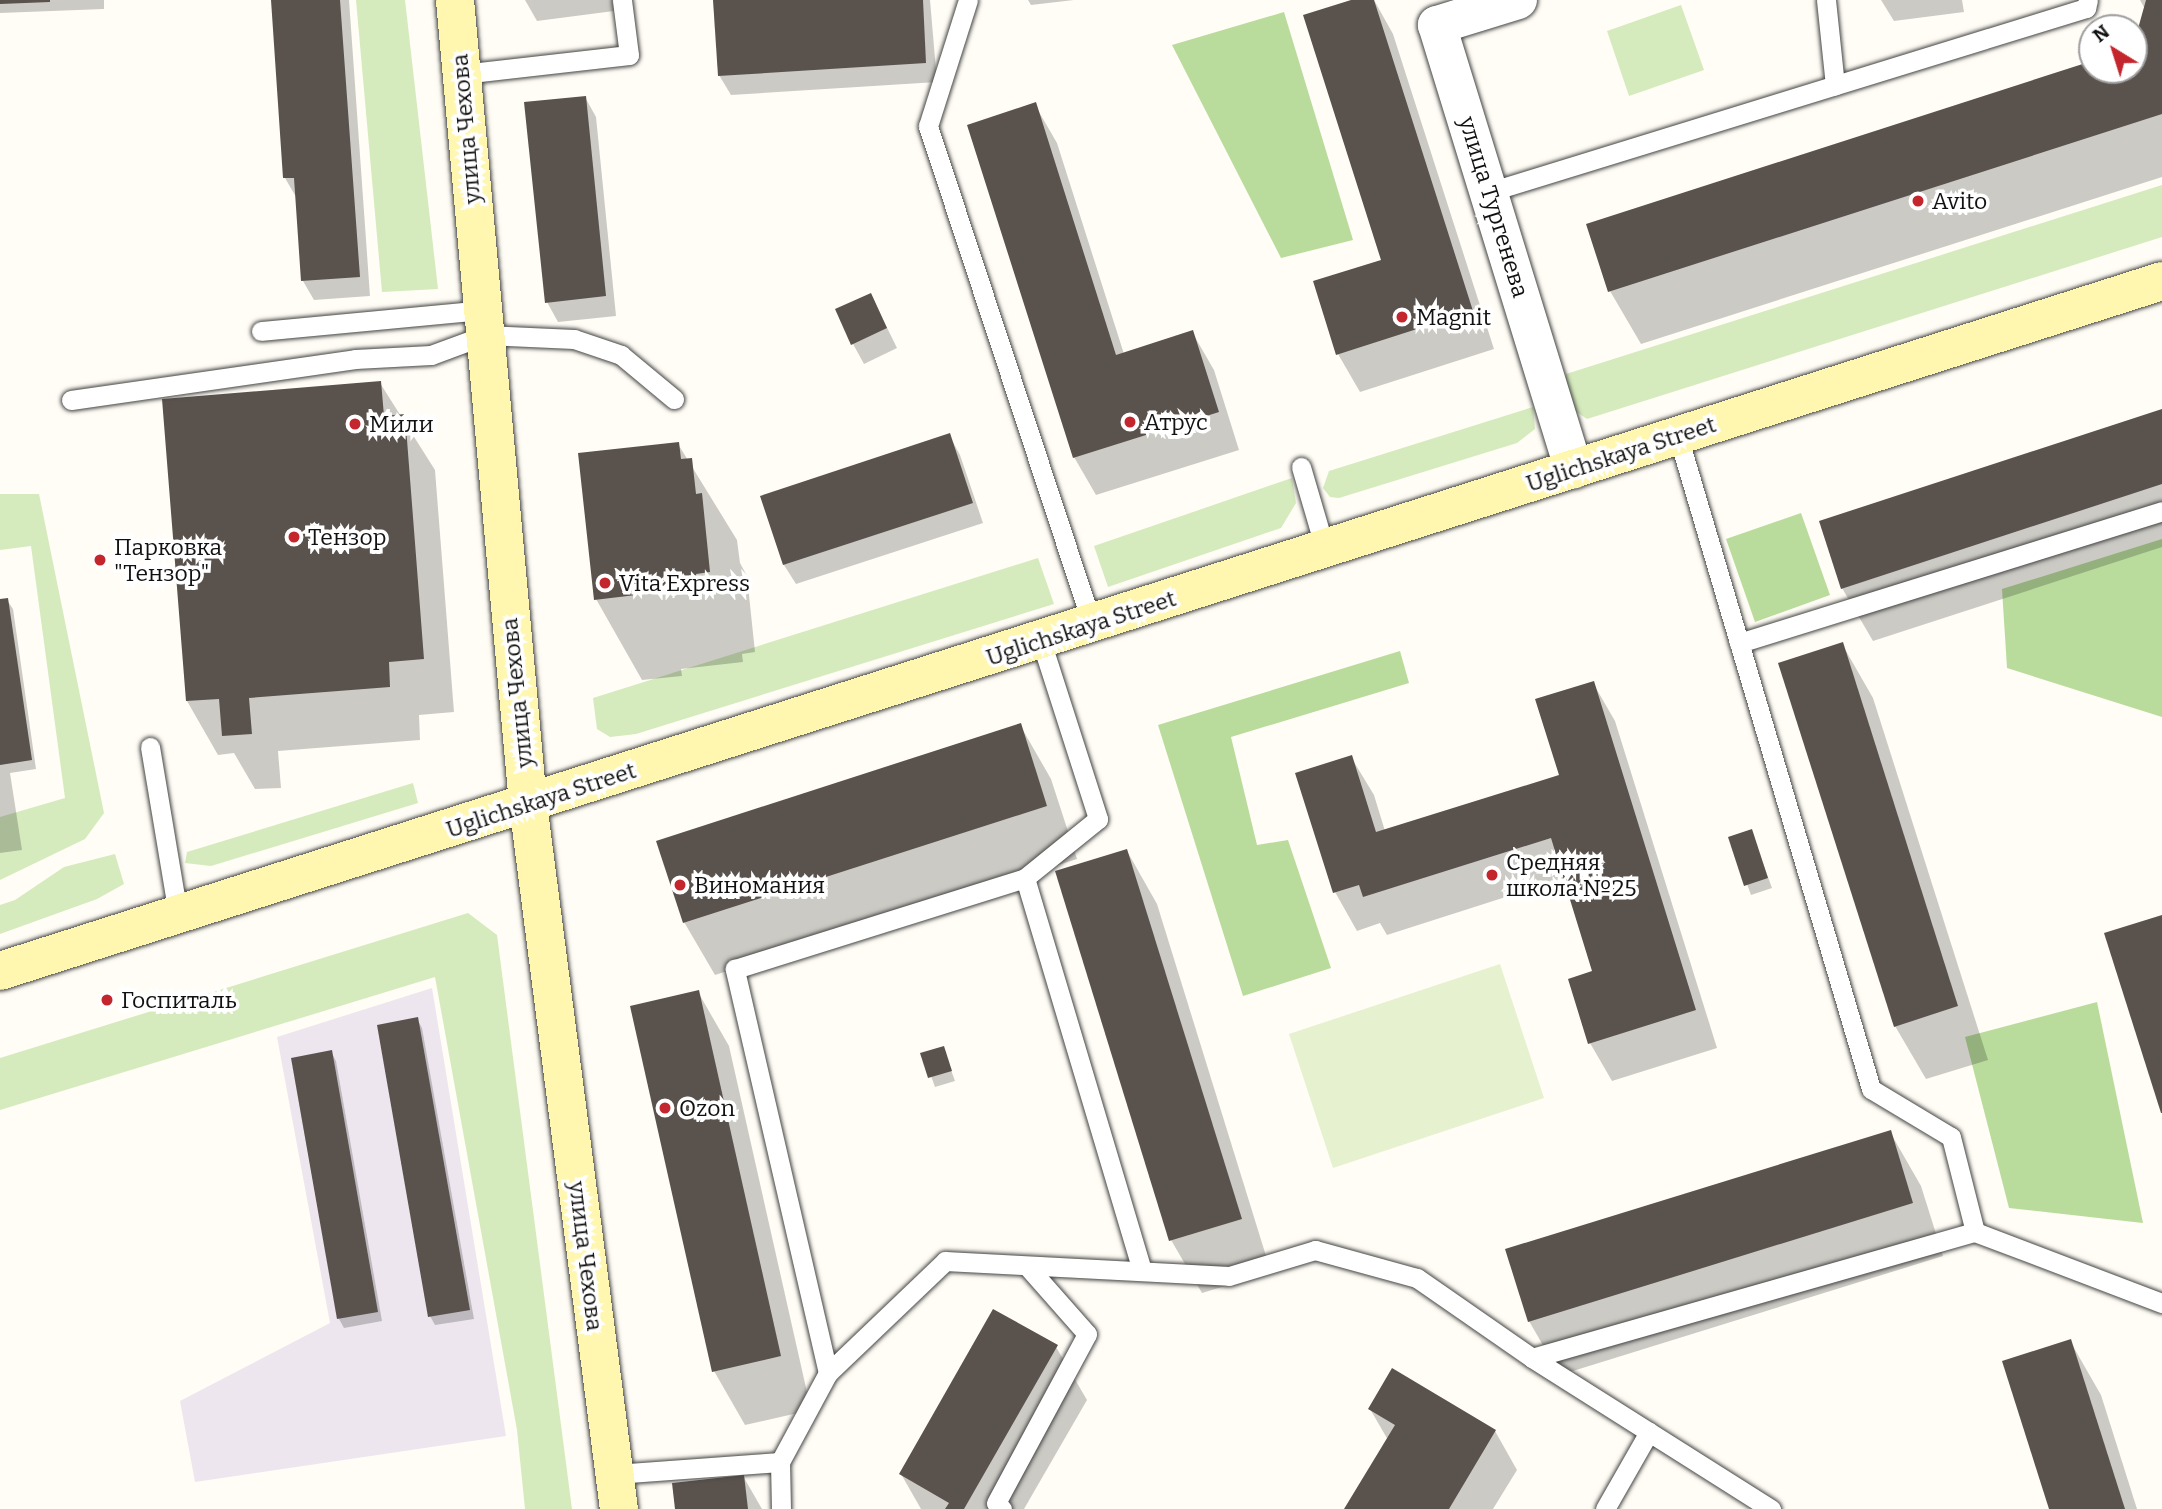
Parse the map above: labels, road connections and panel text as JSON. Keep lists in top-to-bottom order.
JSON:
{
  "streets": {
    "main road": ["улица Чехова", "Uglichskaya Street"],
    "street": ["улица Тургенева"]
  },
  "crossings": [
    ["улица Чехова", "Uglichskaya Street"],
    ["улица Тургенева", "Uglichskaya Street"]
  ],
  "places": [
    "Avito",
    "Magnit",
    "Атрус",
    "Мили",
    "Тензор",
    "Парковка \"Тензор\"",
    "Vita Express",
    "Средняя школа №25",
    "Виномания",
    "Госпиталь",
    "Ozon"
  ],
  "north": "top left"
}
